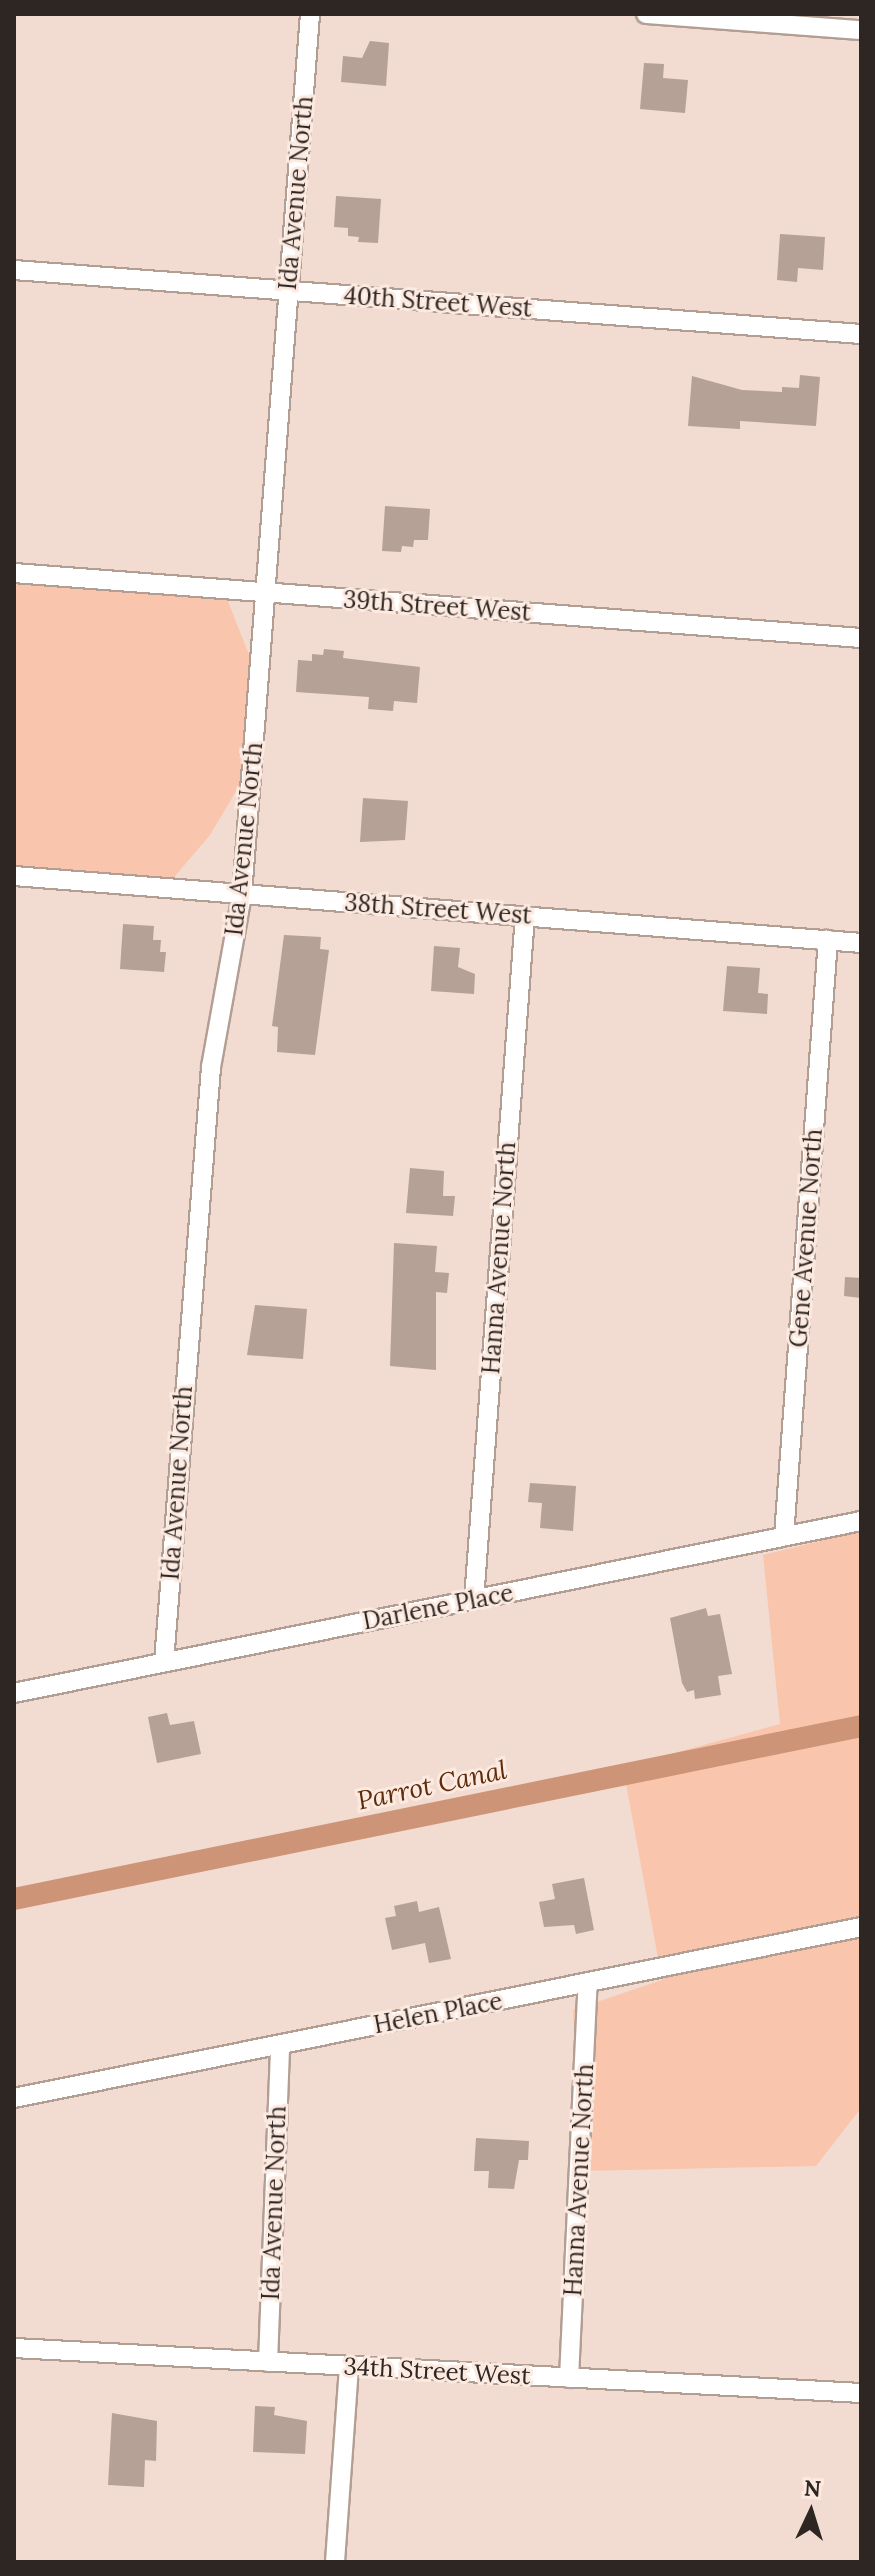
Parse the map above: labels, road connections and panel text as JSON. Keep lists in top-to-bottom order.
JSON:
{
  "streets": {
    "street": [
      "Ida Avenue North",
      "40th Street West",
      "39th Street West",
      "38th Street West",
      "Gene Avenue North",
      "Hanna Avenue North",
      "Darlene Place",
      "Helen Place",
      "34th Street West"
    ]
  },
  "crossings": [
    ["Ida Avenue North", "40th Street West"],
    ["Ida Avenue North", "39th Street West"],
    ["Ida Avenue North", "38th Street West"],
    ["Ida Avenue North", "Darlene Place"],
    ["Ida Avenue North", "Helen Place"],
    ["Ida Avenue North", "34th Street West"],
    ["38th Street West", "Gene Avenue North"],
    ["38th Street West", "Hanna Avenue North"],
    ["Gene Avenue North", "Darlene Place"],
    ["Hanna Avenue North", "Darlene Place"],
    ["Hanna Avenue North", "Helen Place"],
    ["Hanna Avenue North", "34th Street West"]
  ],
  "water": ["Parrot Canal"],
  "north": "top"
}
